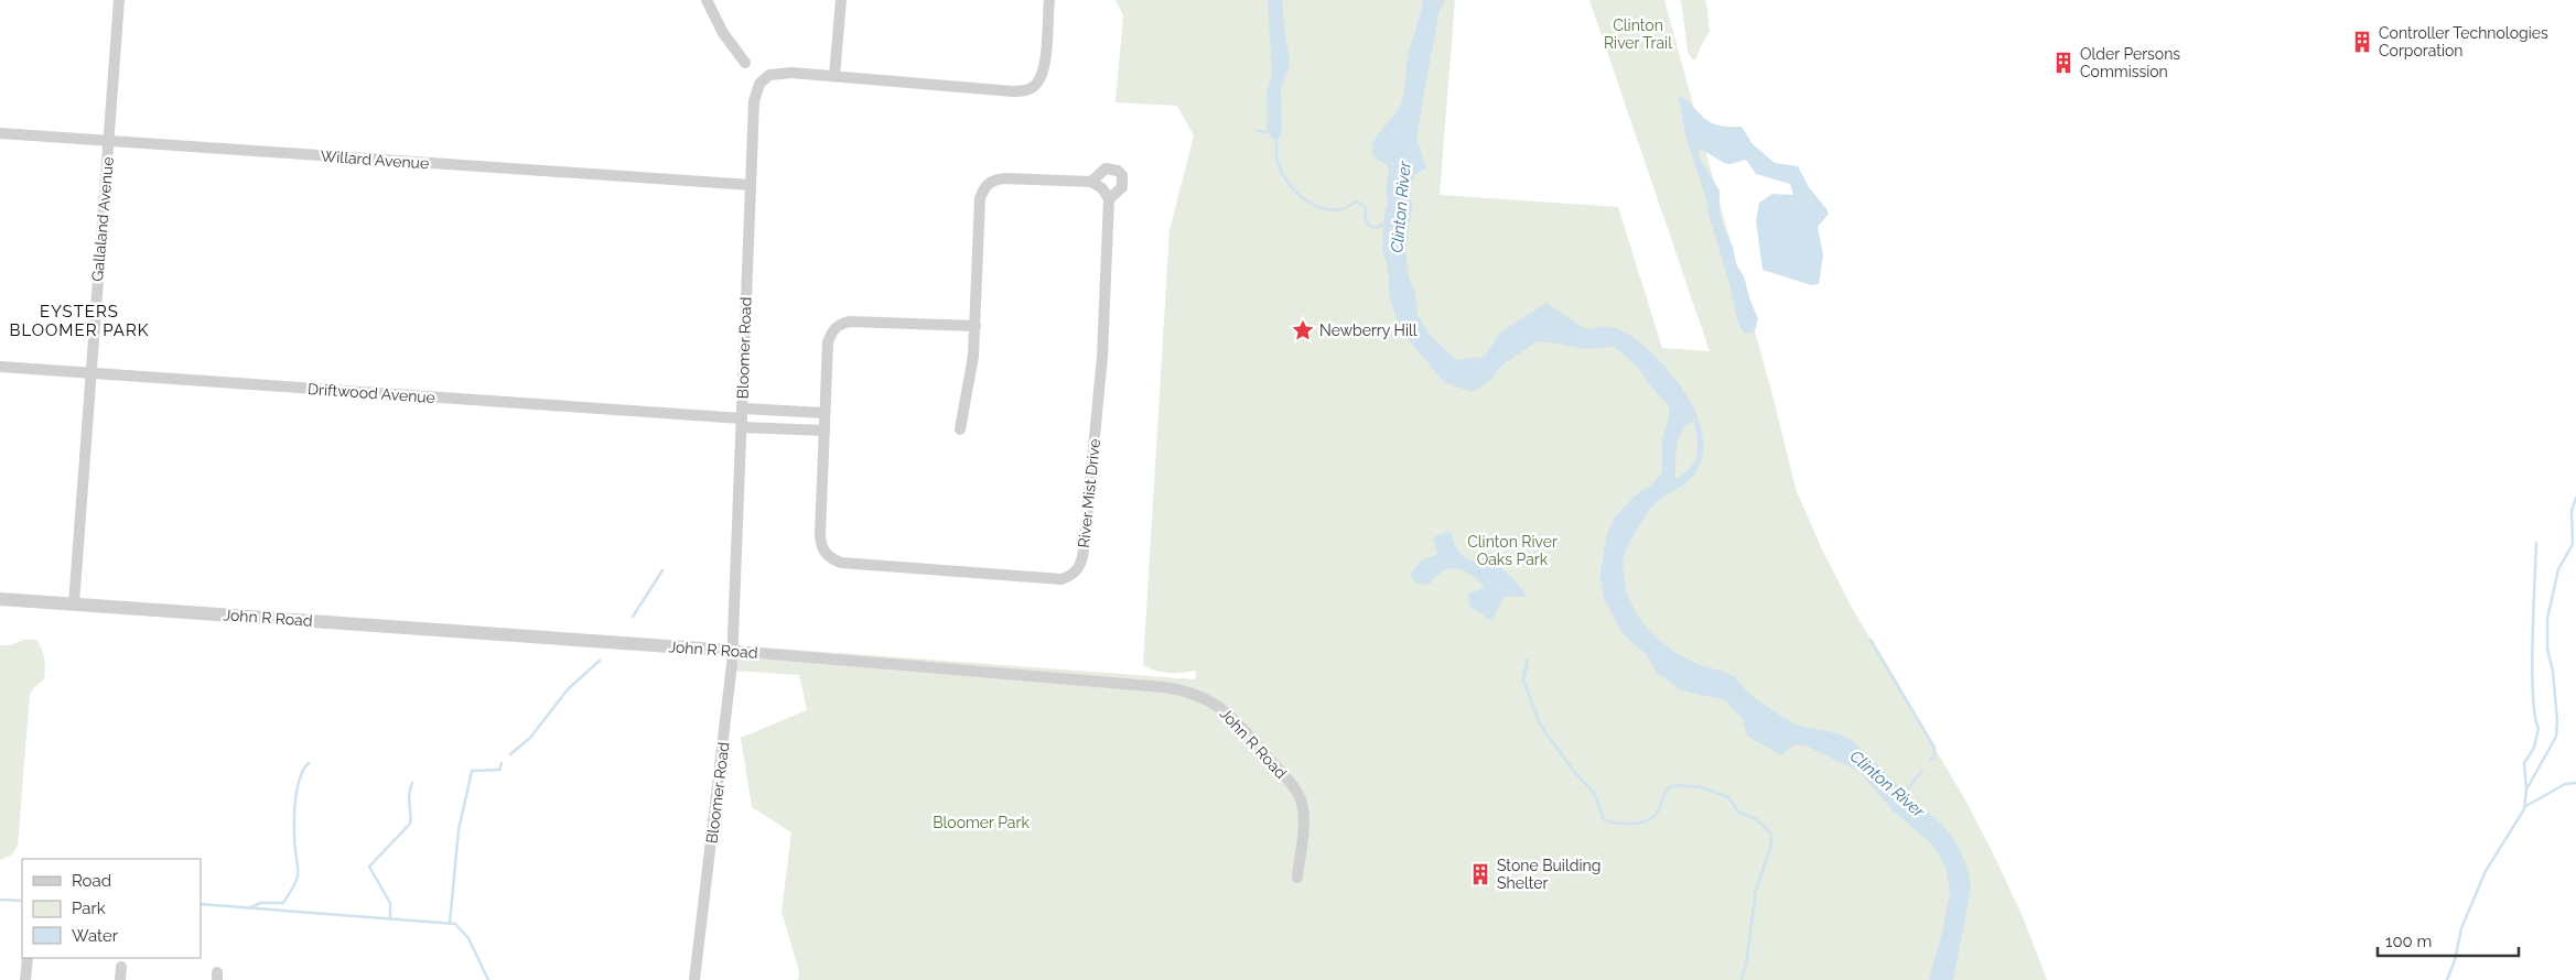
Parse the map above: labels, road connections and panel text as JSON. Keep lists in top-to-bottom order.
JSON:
{
  "streets": {
    "street": [
      "Willard Avenue",
      "Gallaland Avenue",
      "Bloomer Road",
      "Driftwood Avenue",
      "River Mist Drive",
      "John R Road"
    ]
  },
  "crossings": [
    ["Willard Avenue", "Gallaland Avenue"],
    ["Willard Avenue", "Bloomer Road"],
    ["Gallaland Avenue", "Driftwood Avenue"],
    ["Gallaland Avenue", "John R Road"],
    ["Bloomer Road", "Driftwood Avenue"],
    ["Bloomer Road", "John R Road"]
  ],
  "districts": ["EYSTERS BLOOMER PARK"],
  "water": ["Clinton River"],
  "parks": ["Clinton River Trail", "Clinton River Oaks Park", "Bloomer Park"],
  "places": {
    "building": ["Controller Technologies Corporation", "Older Persons Commission", "Stone Building Shelter"],
    "place": ["Newberry Hill"]
  },
  "legend": ["Road", "Park", "Water"],
  "scale_bar": "100 m"
}
